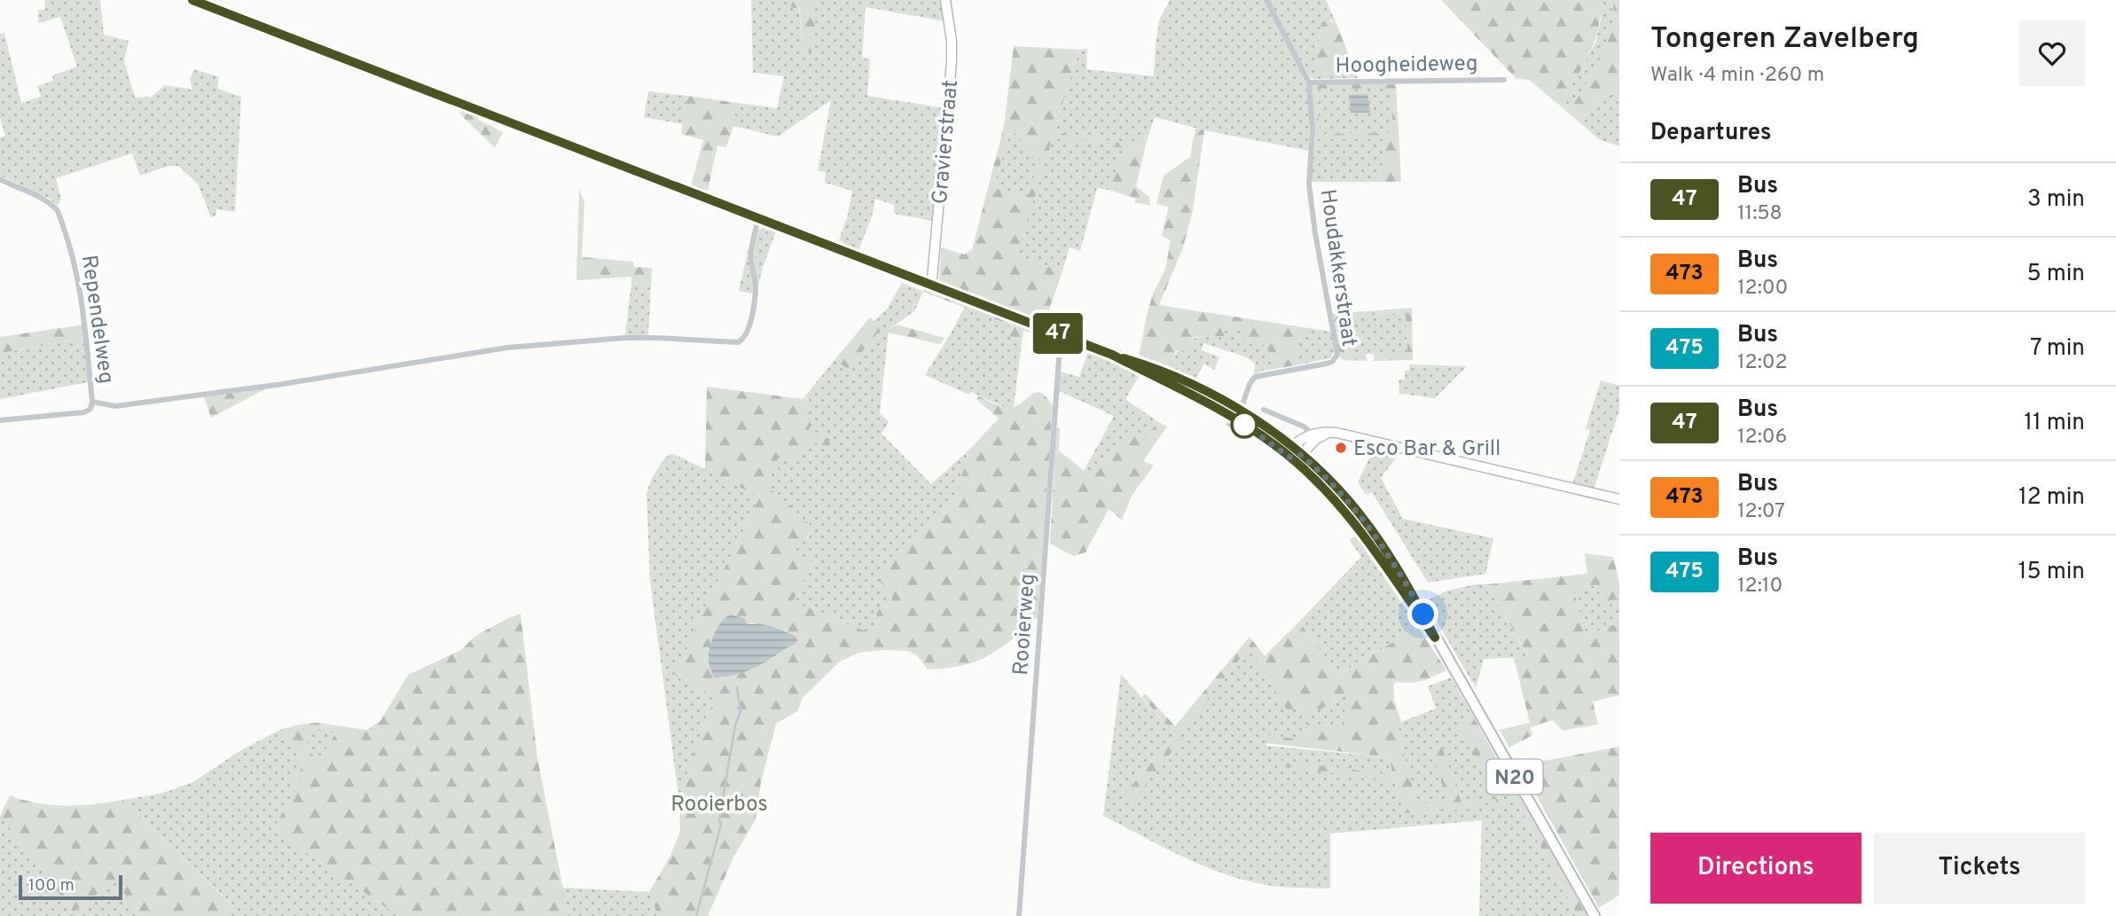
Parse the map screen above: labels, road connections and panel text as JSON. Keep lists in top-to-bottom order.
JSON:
{
  "streets": {
    "main road": ["Gravierstraat", "N20"],
    "street": [
      "Hoogheideweg",
      "Houdakkerstraat",
      "Rependelweg",
      "Rooierweg"
    ]
  },
  "crossings": [
    ["Hoogheideweg", "Houdakkerstraat"],
    ["Gravierstraat", "N20"],
    ["Houdakkerstraat", "N20"],
    ["Rooierweg", "N20"]
  ],
  "parks": ["Rooierbos"],
  "places": ["Esco Bar & Grill"],
  "lines": ["bus line 47"],
  "scale_bar": "100 m",
  "page": {
    "on_map": "47",
    "heading": [
      ["Tongeren Zavelberg", "Walk · 4 min · 260 m"],
      "Departures"
    ],
    "list": [
      {
        "mark": "47",
        "name": "Bus",
        "note": "11:58",
        "value": "3 min"
      },
      {
        "mark": "473",
        "name": "Bus",
        "note": "12:00",
        "value": "5 min"
      },
      {
        "mark": "475",
        "name": "Bus",
        "note": "12:02",
        "value": "7 min"
      },
      {
        "mark": "47",
        "name": "Bus",
        "note": "12:06",
        "value": "11 min"
      },
      {
        "mark": "473",
        "name": "Bus",
        "note": "12:07",
        "value": "12 min"
      },
      {
        "mark": "475",
        "name": "Bus",
        "note": "12:10",
        "value": "15 min"
      }
    ],
    "buttons": ["Directions", "Tickets"],
    "scale": "100 m"
  }
}
